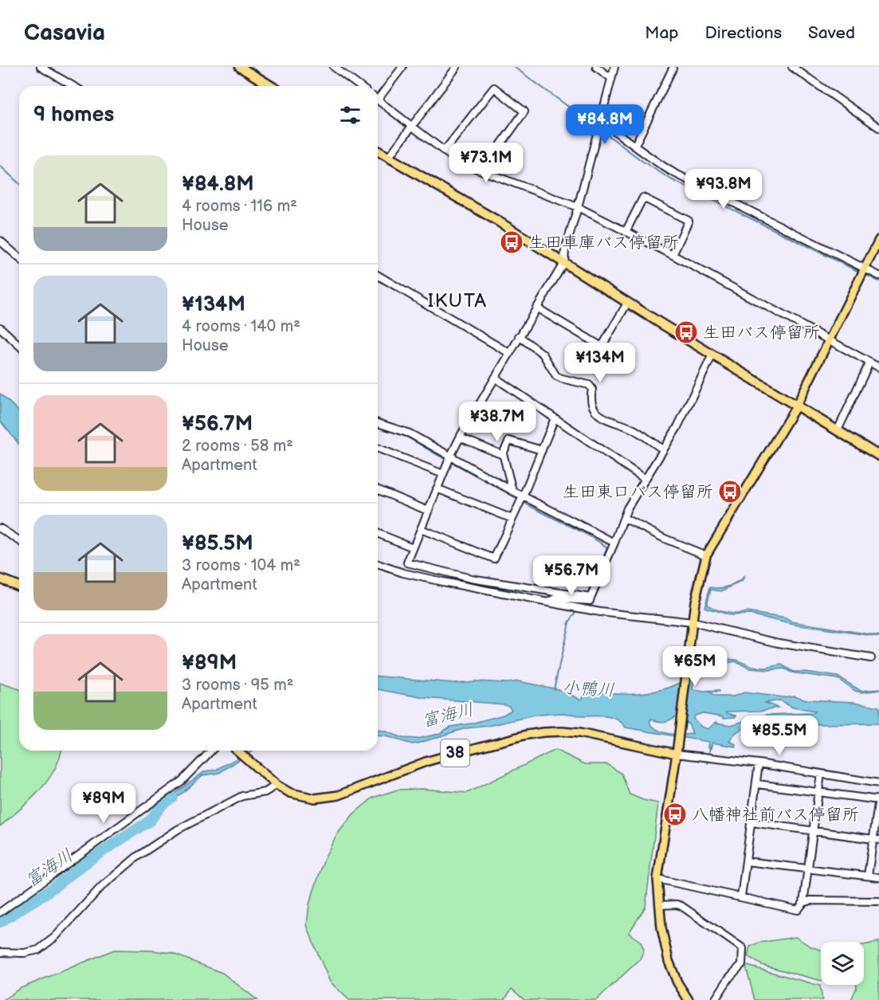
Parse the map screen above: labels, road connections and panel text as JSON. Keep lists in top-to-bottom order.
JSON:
{
  "streets": {
    "main road": ["38"]
  },
  "districts": ["IKUTA"],
  "water": ["小鴨川", "富海川"],
  "places": {
    "bus stop": [
      "生田車庫バス停留所",
      "生田バス停留所",
      "生田東口バス停留所",
      "八幡神社前バス停留所"
    ]
  },
  "page": {
    "header": "Casavia",
    "nav": ["Map", "Directions", "Saved"],
    "heading": "9 homes",
    "price": [
      "¥84.8M",
      "¥73.1M",
      "¥93.8M",
      "¥134M",
      "¥38.7M",
      "¥56.7M",
      "¥65M",
      "¥85.5M",
      "¥89M"
    ],
    "list": [
      {
        "name": "¥84.8M",
        "note": "4 rooms · 116 m² · House"
      },
      {
        "name": "¥134M",
        "note": "4 rooms · 140 m² · House"
      },
      {
        "name": "¥56.7M",
        "note": "2 rooms · 58 m² · Apartment"
      },
      {
        "name": "¥85.5M",
        "note": "3 rooms · 104 m² · Apartment"
      },
      {
        "name": "¥89M",
        "note": "3 rooms · 95 m² · Apartment"
      }
    ]
  }
}
